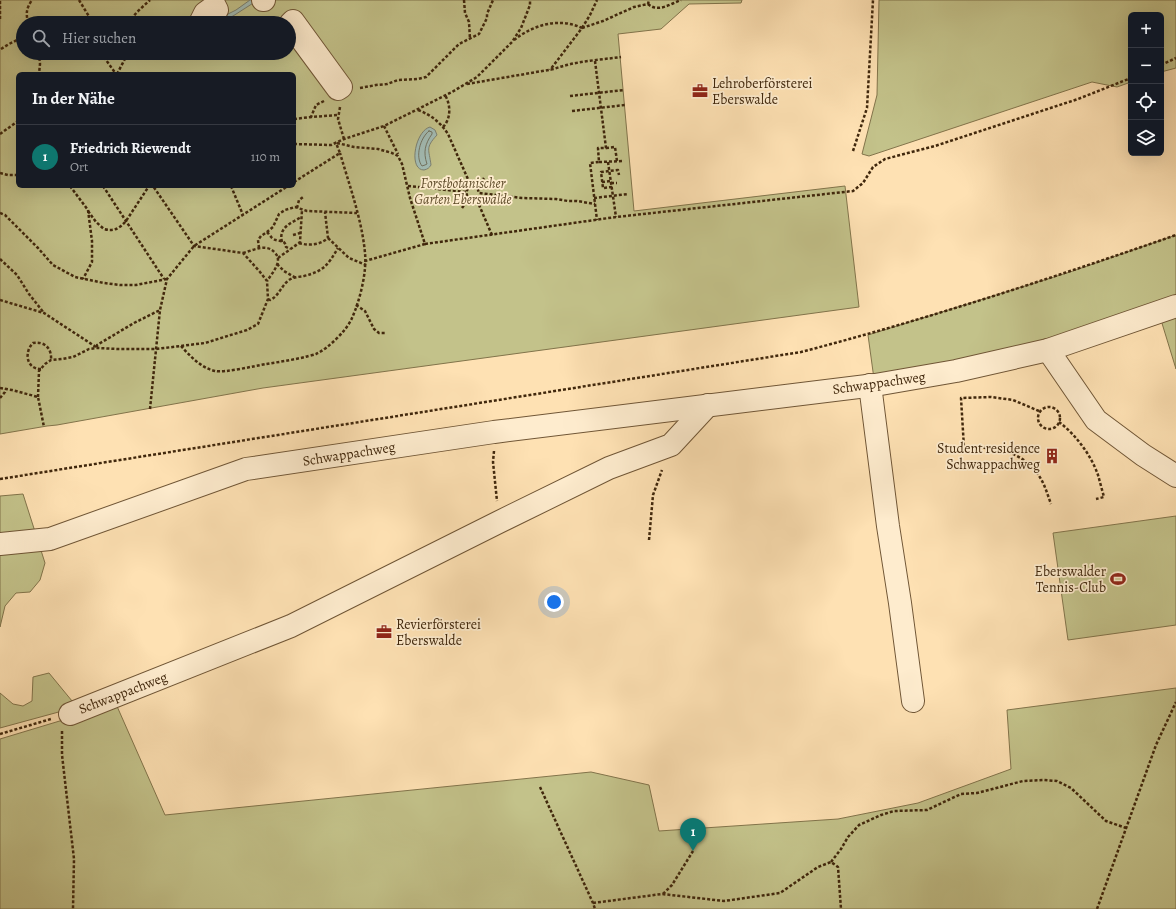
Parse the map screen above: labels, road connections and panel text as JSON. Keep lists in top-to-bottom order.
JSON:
{
  "streets": {
    "street": ["Schwappachweg"]
  },
  "parks": ["Forstbotanischer Garten Eberswalde"],
  "places": {
    "office": ["Lehroberförsterei Eberswalde", "Revierförsterei Eberswalde"],
    "building": ["Student residence Schwappachweg"],
    "sports": ["Eberswalder Tennis-Club"]
  },
  "page": {
    "map_buttons": ["+", "−"],
    "search": "Hier suchen",
    "heading": "In der Nähe",
    "list": [
      {
        "mark": "1",
        "name": "Friedrich Riewendt",
        "note": "Ort",
        "value": "110 m"
      }
    ],
    "pins": "1"
  }
}
